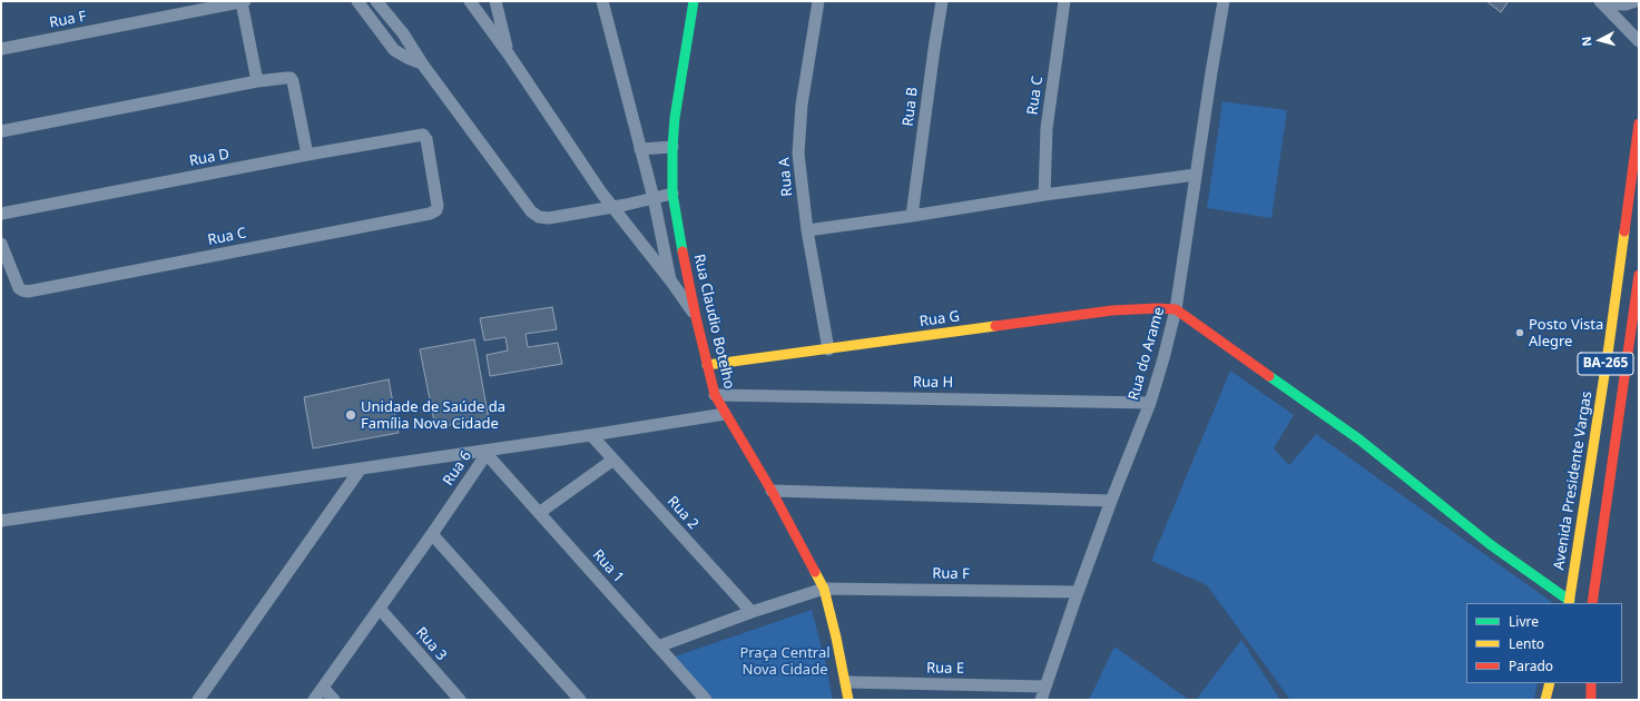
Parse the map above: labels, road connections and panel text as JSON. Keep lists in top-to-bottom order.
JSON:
{
  "streets": {
    "street": [
      "Rua F",
      "Rua C",
      "Rua B",
      "Rua D",
      "Rua A",
      "Rua G",
      "Rua Claudio Botelho",
      "Rua do Arame",
      "BA-265",
      "Rua H",
      "Rua 6",
      "Avenida Presidente Vargas",
      "Rua 2",
      "Rua 1",
      "Rua 3",
      "Rua E"
    ]
  },
  "crossings": [
    ["Rua F", "Rua Claudio Botelho"],
    ["Rua F", "Rua do Arame"],
    ["Rua F", "Rua 2"],
    ["Rua F", "Rua 1"],
    ["Rua C", "Rua D"],
    ["Rua A", "Rua G"],
    ["Rua G", "Rua Claudio Botelho"],
    ["Rua G", "Rua do Arame"],
    ["Rua Claudio Botelho", "Rua H"],
    ["Rua Claudio Botelho", "Rua 6"],
    ["Rua Claudio Botelho", "Rua E"],
    ["Rua do Arame", "Rua H"],
    ["Rua do Arame", "Rua E"],
    ["Rua 6", "Rua 2"],
    ["Rua 6", "Rua 1"],
    ["Rua 6", "Rua 3"]
  ],
  "parks": ["Praça Central Nova Cidade"],
  "places": ["Posto Vista Alegre", "Unidade de Saúde da Família Nova Cidade"],
  "legend": ["Livre", "Lento", "Parado"],
  "north": "left"
}
